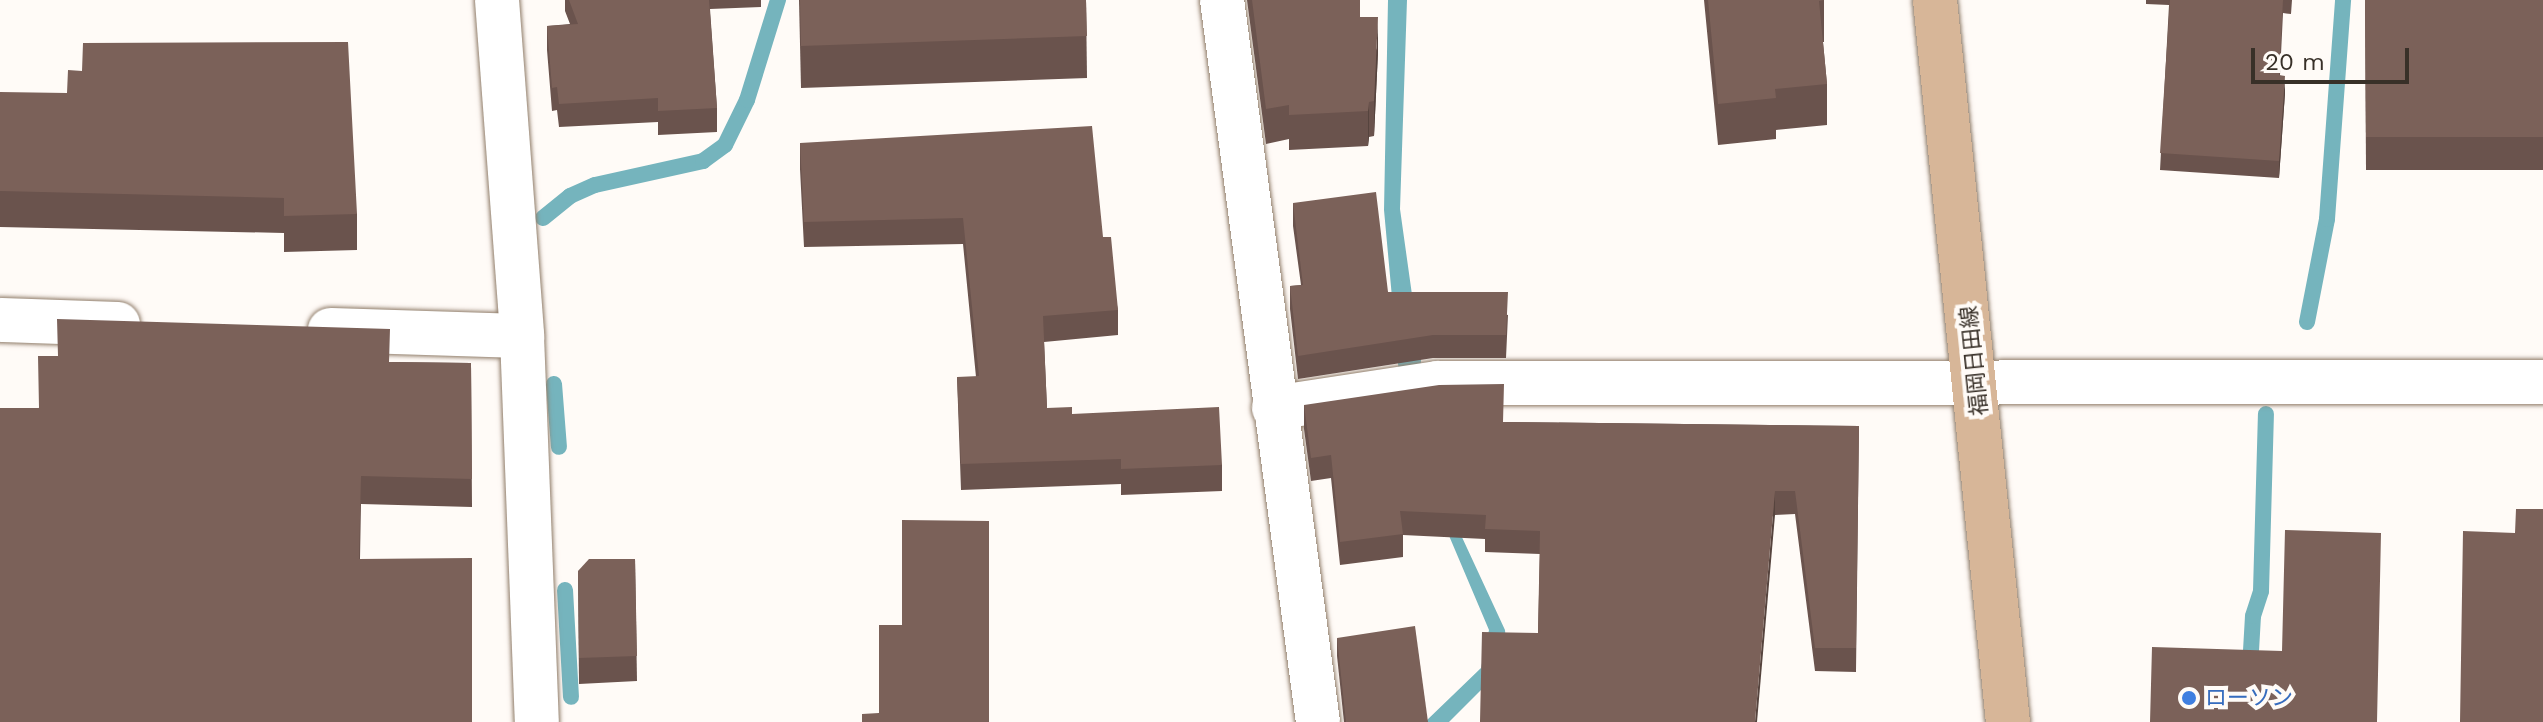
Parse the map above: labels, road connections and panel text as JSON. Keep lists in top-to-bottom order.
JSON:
{
  "streets": {
    "main road": ["福岡日田線"]
  },
  "places": ["ローソン"],
  "scale_bar": "20 m"
}
